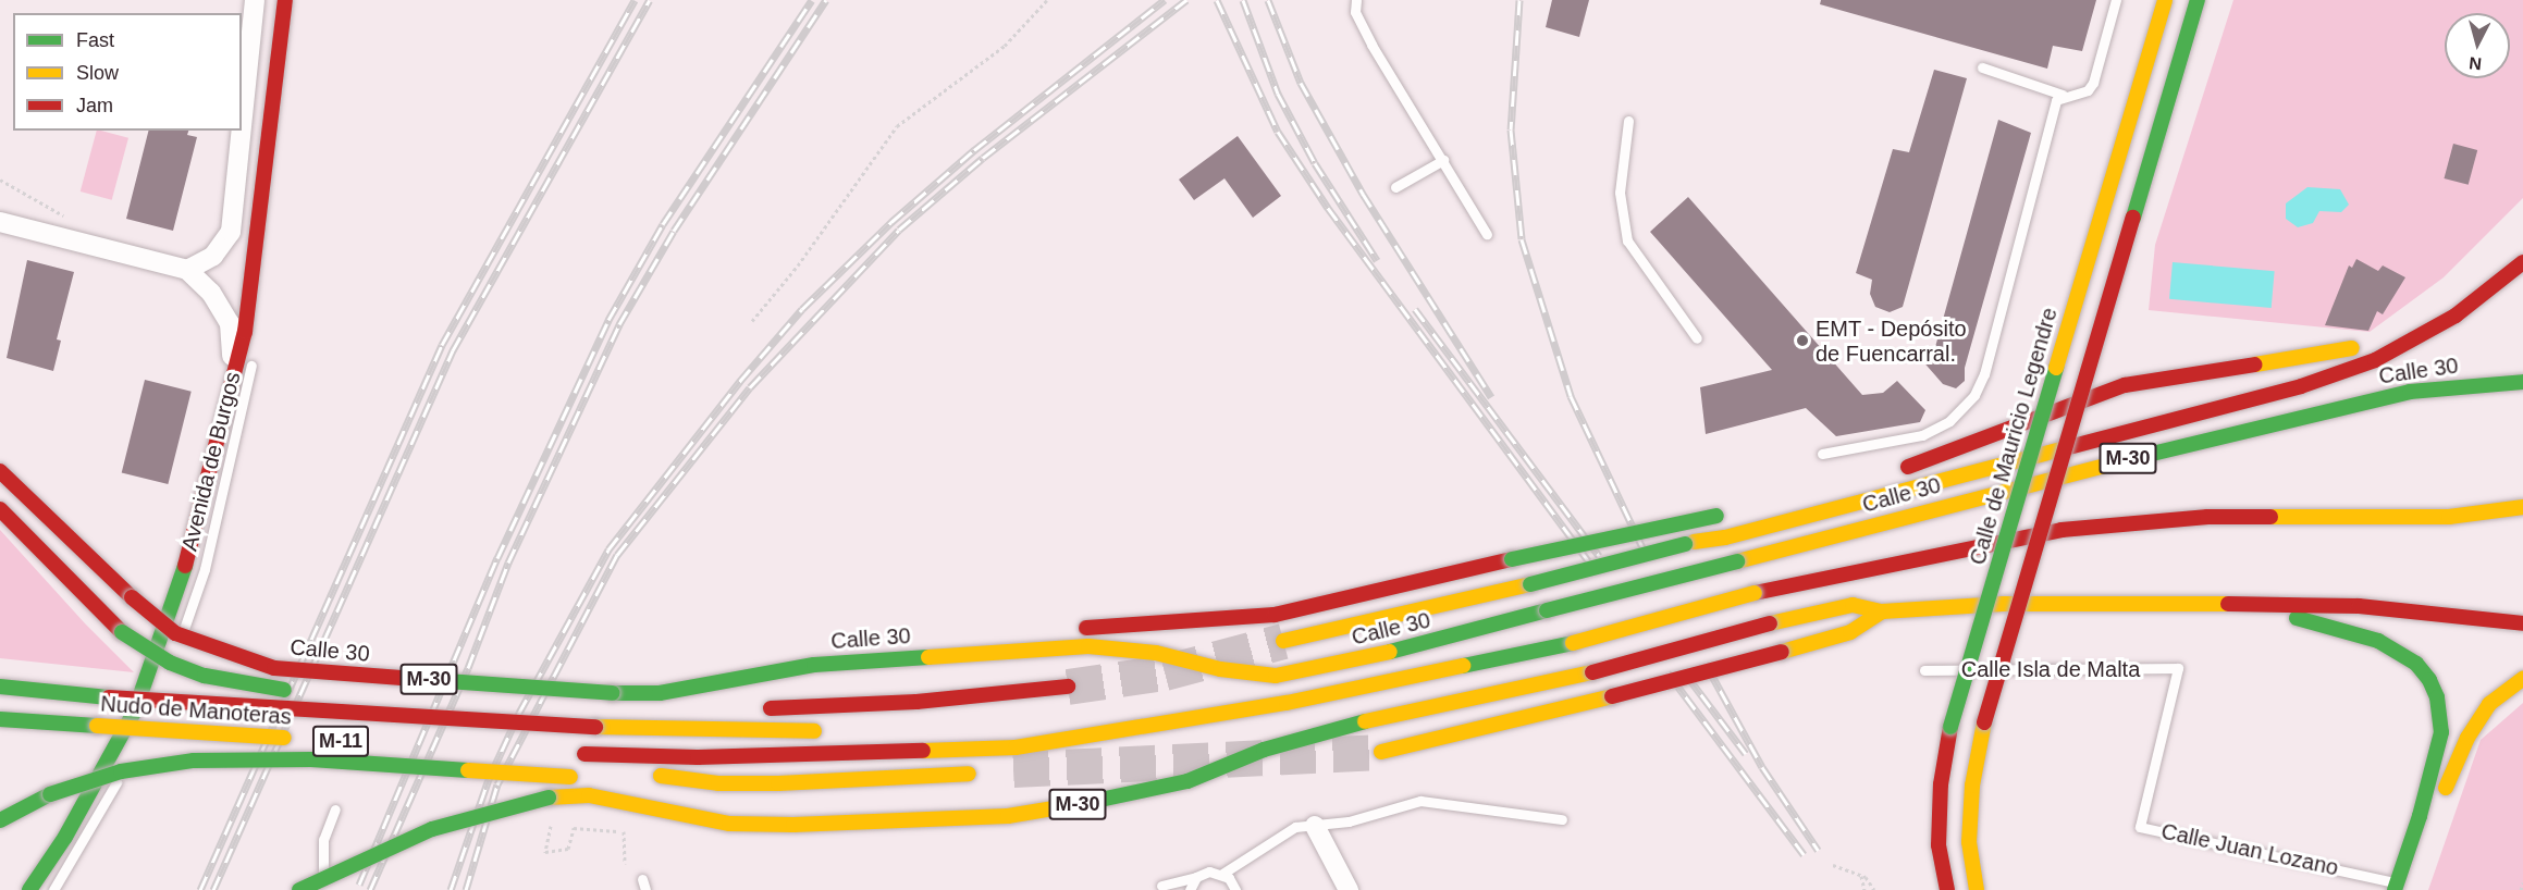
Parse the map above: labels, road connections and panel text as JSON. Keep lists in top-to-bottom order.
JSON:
{
  "streets": {
    "main road": [
      "Calle 30",
      "Calle de Mauricio Legendre",
      "M-30",
      "Avenida de Burgos",
      "Nudo de Manoteras",
      "M-11"
    ],
    "lane": ["Calle Isla de Malta", "Calle Juan Lozano"]
  },
  "crossings": [
    ["Calle Isla de Malta", "Calle Juan Lozano"]
  ],
  "places": ["EMT - Depósito de Fuencarral."],
  "legend": ["Fast", "Slow", "Jam"],
  "north": "bottom"
}
